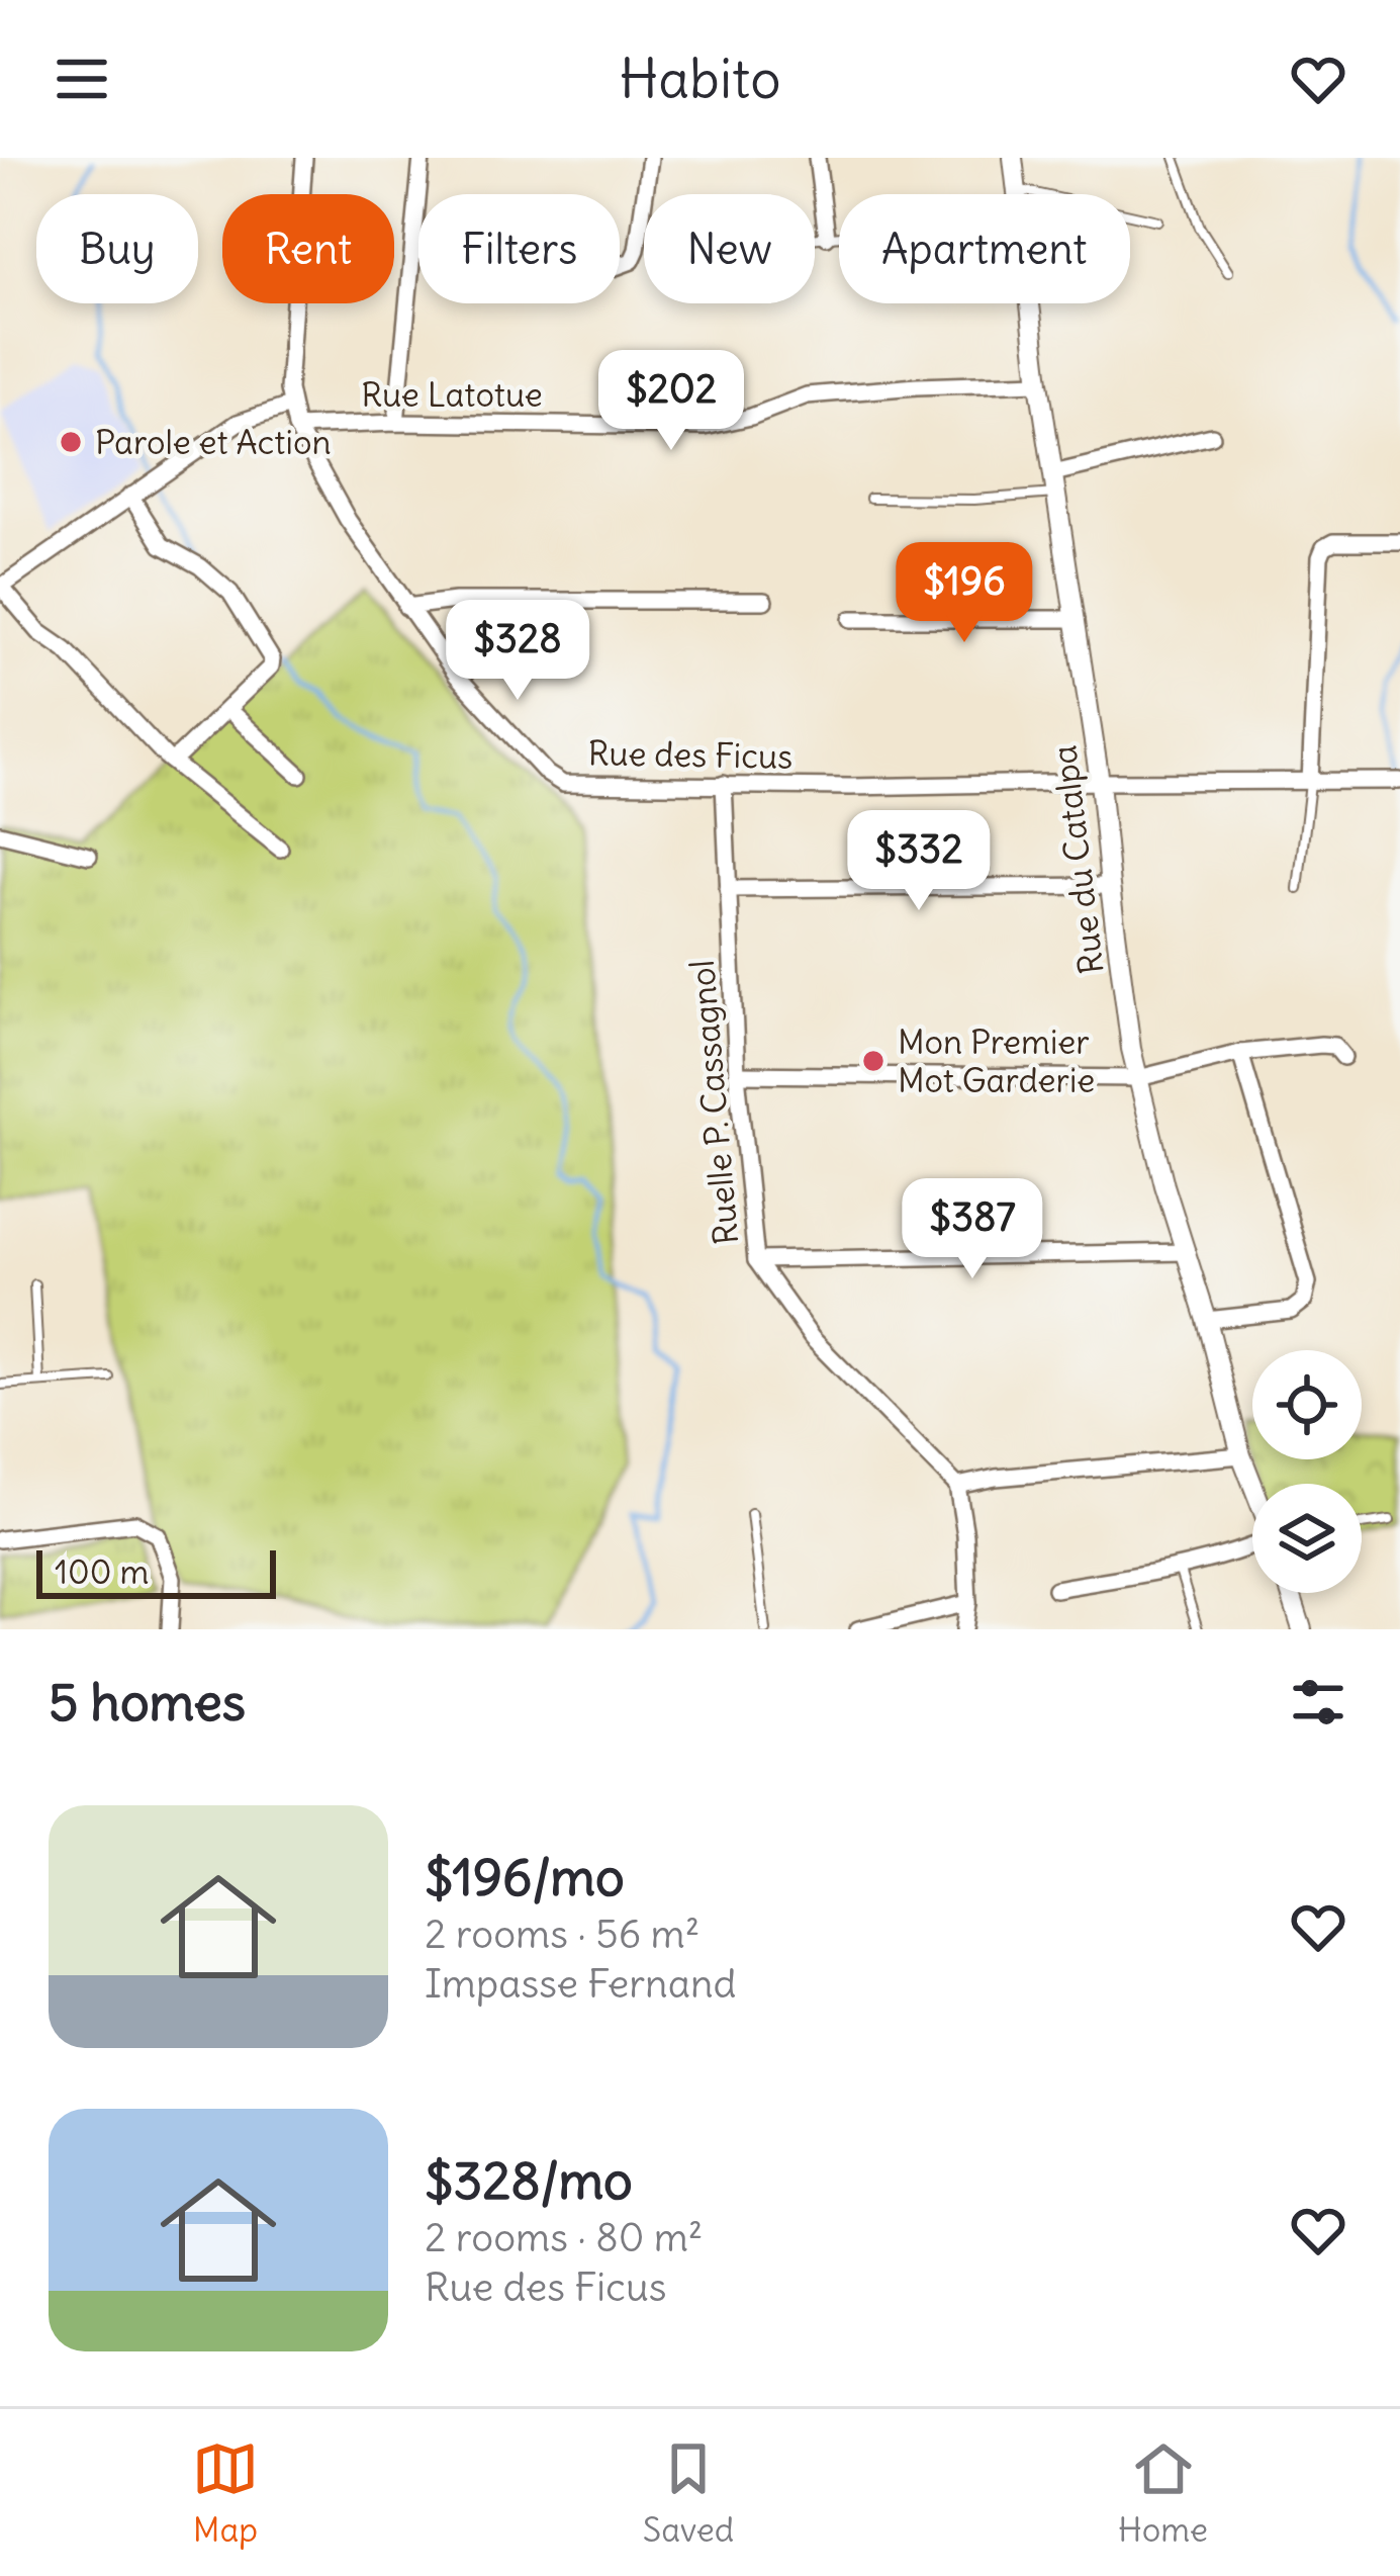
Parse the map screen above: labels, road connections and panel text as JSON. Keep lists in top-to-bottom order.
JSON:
{
  "streets": {
    "street": [
      "Rue Latotue",
      "Rue des Ficus",
      "Rue du Catalpa",
      "Ruelle P. Cassagnol"
    ]
  },
  "crossings": [
    ["Rue Latotue", "Rue des Ficus"],
    ["Rue Latotue", "Rue du Catalpa"],
    ["Rue des Ficus", "Rue du Catalpa"],
    ["Rue des Ficus", "Ruelle P. Cassagnol"]
  ],
  "places": ["Parole et Action", "Mon Premier Mot Garderie"],
  "scale_bar": "100 m",
  "page": {
    "header": "Habito",
    "chip": [
      "Buy",
      "Rent",
      "Filters",
      "New",
      "Apartment"
    ],
    "price": [
      "$202",
      "$196",
      "$328",
      "$332",
      "$387"
    ],
    "scale": "100 m",
    "heading": "5 homes",
    "list": [
      {
        "name": "$196/mo",
        "note": "2 rooms · 56 m² · Impasse Fernand"
      },
      {
        "name": "$328/mo",
        "note": "2 rooms · 80 m² · Rue des Ficus"
      }
    ],
    "tabs": ["Map", "Saved", "Home"]
  }
}
